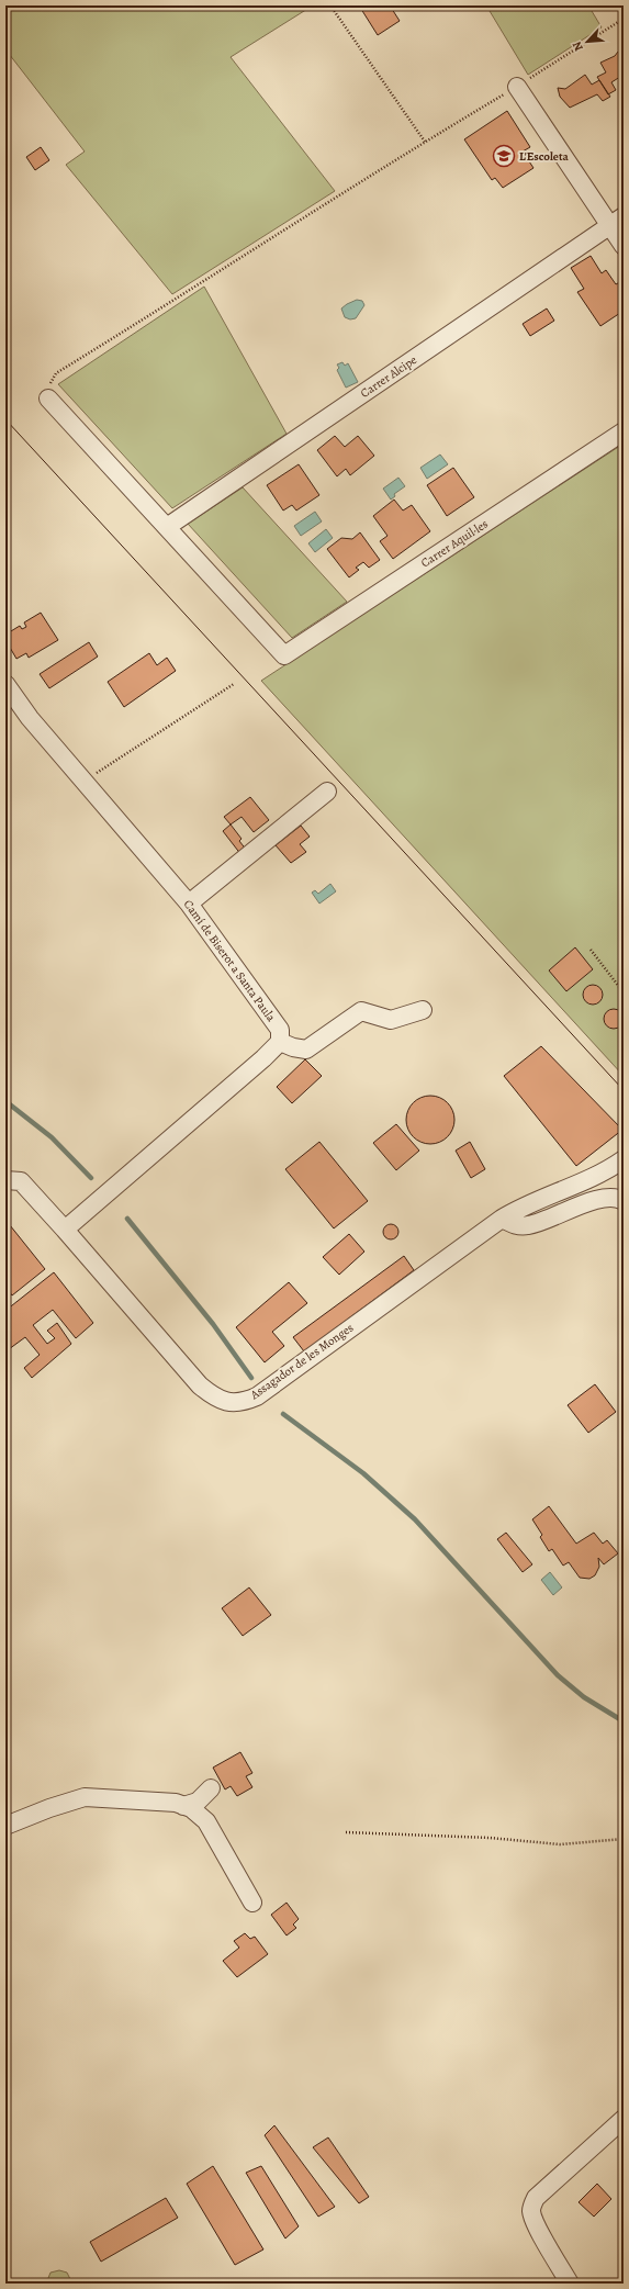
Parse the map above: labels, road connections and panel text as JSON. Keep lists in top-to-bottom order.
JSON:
{
  "streets": {
    "street": [
      "Carrer Alcipe",
      "Carrer Aquil·les",
      "Camí de Biserot a Santa Paula",
      "Assagador de les Monges"
    ]
  },
  "crossings": [
    ["Carrer Alcipe", "Carrer Aquil·les"]
  ],
  "places": {
    "school or university": ["L'Escoleta"]
  },
  "north": "bottom left"
}
